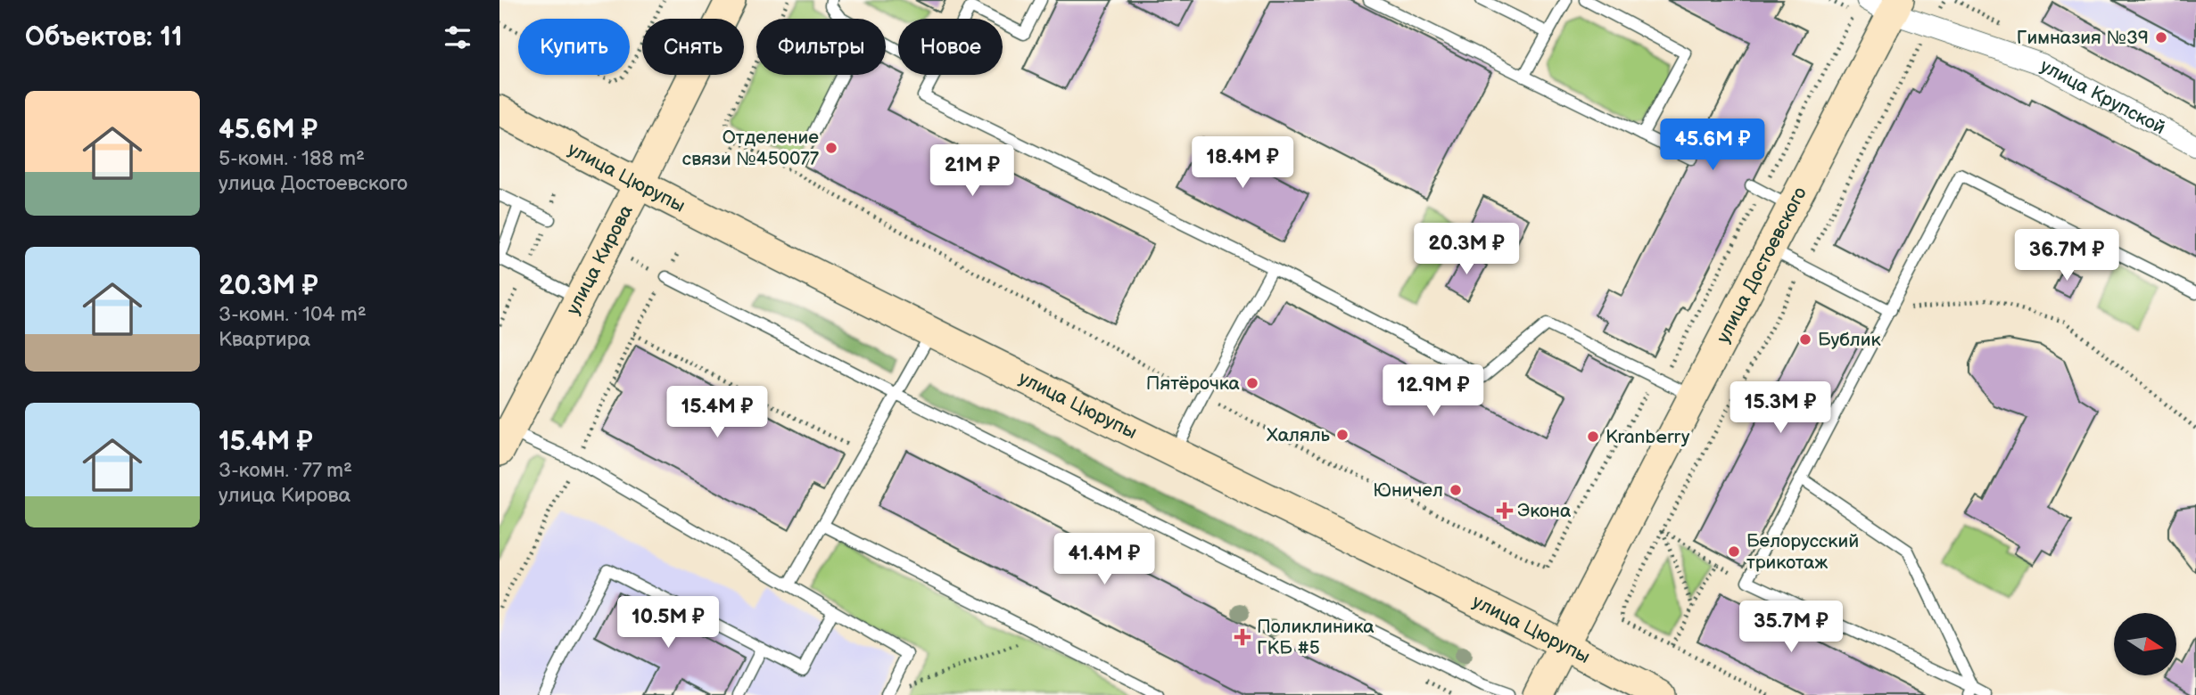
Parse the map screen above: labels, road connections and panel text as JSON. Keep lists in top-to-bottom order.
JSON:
{
  "streets": {
    "main road": ["улица Цюрупы", "улица Кирова", "улица Достоевского"],
    "street": ["улица Крупской"]
  },
  "crossings": [
    ["улица Крупской", "улица Достоевского"],
    ["улица Цюрупы", "улица Кирова"],
    ["улица Цюрупы", "улица Достоевского"]
  ],
  "places": {
    "other": [
      "Гимназия №39",
      "Отделение связи №450077",
      "Бублик",
      "Пятёрочка",
      "Халяль",
      "Kranberry",
      "Юничел",
      "Белорусский трикотаж"
    ],
    "health": ["Экона", "Поликлиника ГКБ #5"]
  },
  "north": "right",
  "page": {
    "heading": "Объектов: 11",
    "chip": [
      "Купить",
      "Снять",
      "Фильтры",
      "Новое"
    ],
    "list": [
      {
        "name": "45.6M ₽",
        "note": "5-комн. · 188 m² · улица Достоевского"
      },
      {
        "name": "20.3M ₽",
        "note": "3-комн. · 104 m² · Квартира"
      },
      {
        "name": "15.4M ₽",
        "note": "3-комн. · 77 m² · улица Кирова"
      }
    ],
    "price": [
      "45.6M ₽",
      "18.4M ₽",
      "21M ₽",
      "20.3M ₽",
      "36.7M ₽",
      "12.9M ₽",
      "15.3M ₽",
      "15.4M ₽",
      "41.4M ₽",
      "10.5M ₽",
      "35.7M ₽"
    ]
  }
}
